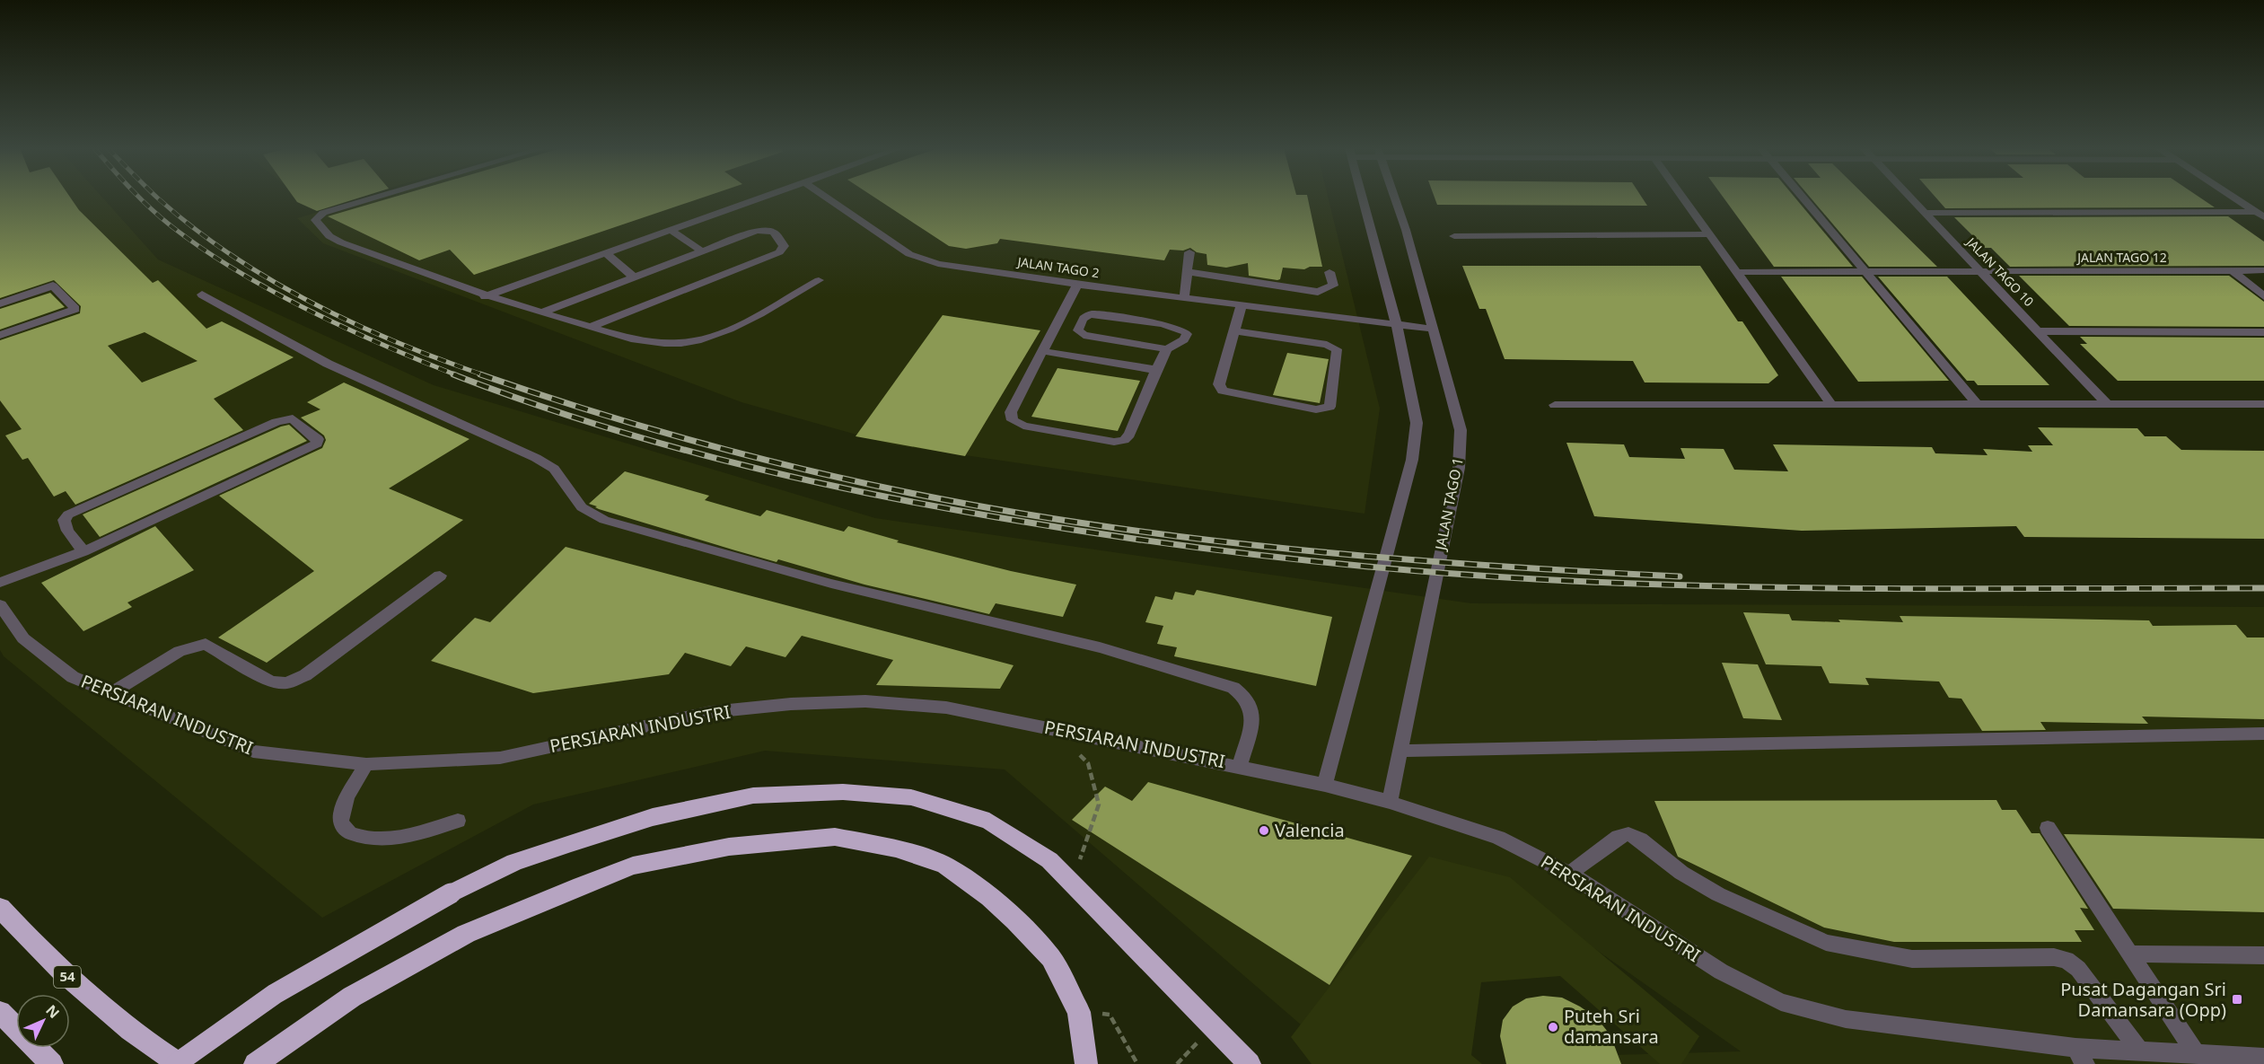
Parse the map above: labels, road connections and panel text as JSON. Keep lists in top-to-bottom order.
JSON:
{
  "streets": {
    "highway": ["54"],
    "street": [
      "JALAN TAGO 12",
      "JALAN TAGO 2",
      "JALAN TAGO 10",
      "JALAN TAGO 1",
      "PERSIARAN INDUSTRI"
    ]
  },
  "crossings": [
    ["JALAN TAGO 12", "JALAN TAGO 10"],
    ["JALAN TAGO 2", "JALAN TAGO 1"],
    ["JALAN TAGO 1", "PERSIARAN INDUSTRI"]
  ],
  "places": {
    "other": ["Valencia", "Puteh Sri damansara"],
    "transit": ["Pusat Dagangan Sri Damansara (Opp)"]
  },
  "north": "top right"
}
